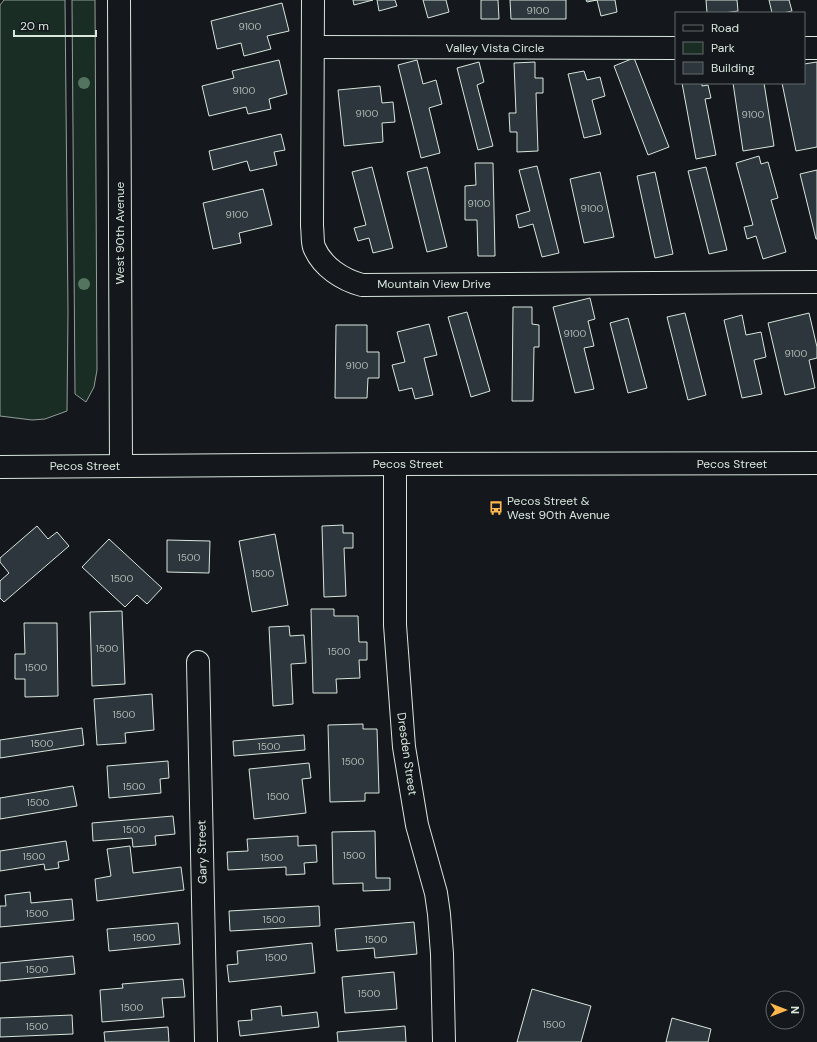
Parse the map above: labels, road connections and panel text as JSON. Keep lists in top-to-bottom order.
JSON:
{
  "streets": {
    "street": [
      "Valley Vista Circle",
      "West 90th Avenue",
      "Mountain View Drive",
      "Pecos Street",
      "Dresden Street",
      "Gary Street"
    ]
  },
  "crossings": [
    ["Valley Vista Circle", "Mountain View Drive"],
    ["West 90th Avenue", "Pecos Street"],
    ["Pecos Street", "Dresden Street"]
  ],
  "places": {
    "bus stop": ["Pecos Street & West 90th Avenue"]
  },
  "house_numbers": [
    "9100",
    "9100",
    "9100",
    "9100",
    "9100",
    "9100",
    "9100",
    "9100",
    "9100",
    "9100",
    "9100",
    "1500",
    "1500",
    "1500",
    "1500",
    "1500",
    "1500",
    "1500",
    "1500",
    "1500",
    "1500",
    "1500",
    "1500",
    "1500",
    "1500",
    "1500",
    "1500",
    "1500",
    "1500",
    "1500",
    "1500",
    "1500",
    "1500",
    "1500",
    "1500",
    "1500",
    "1500",
    "1500"
  ],
  "legend": ["Road", "Park", "Building"],
  "scale_bar": "20 m",
  "north": "right"
}
